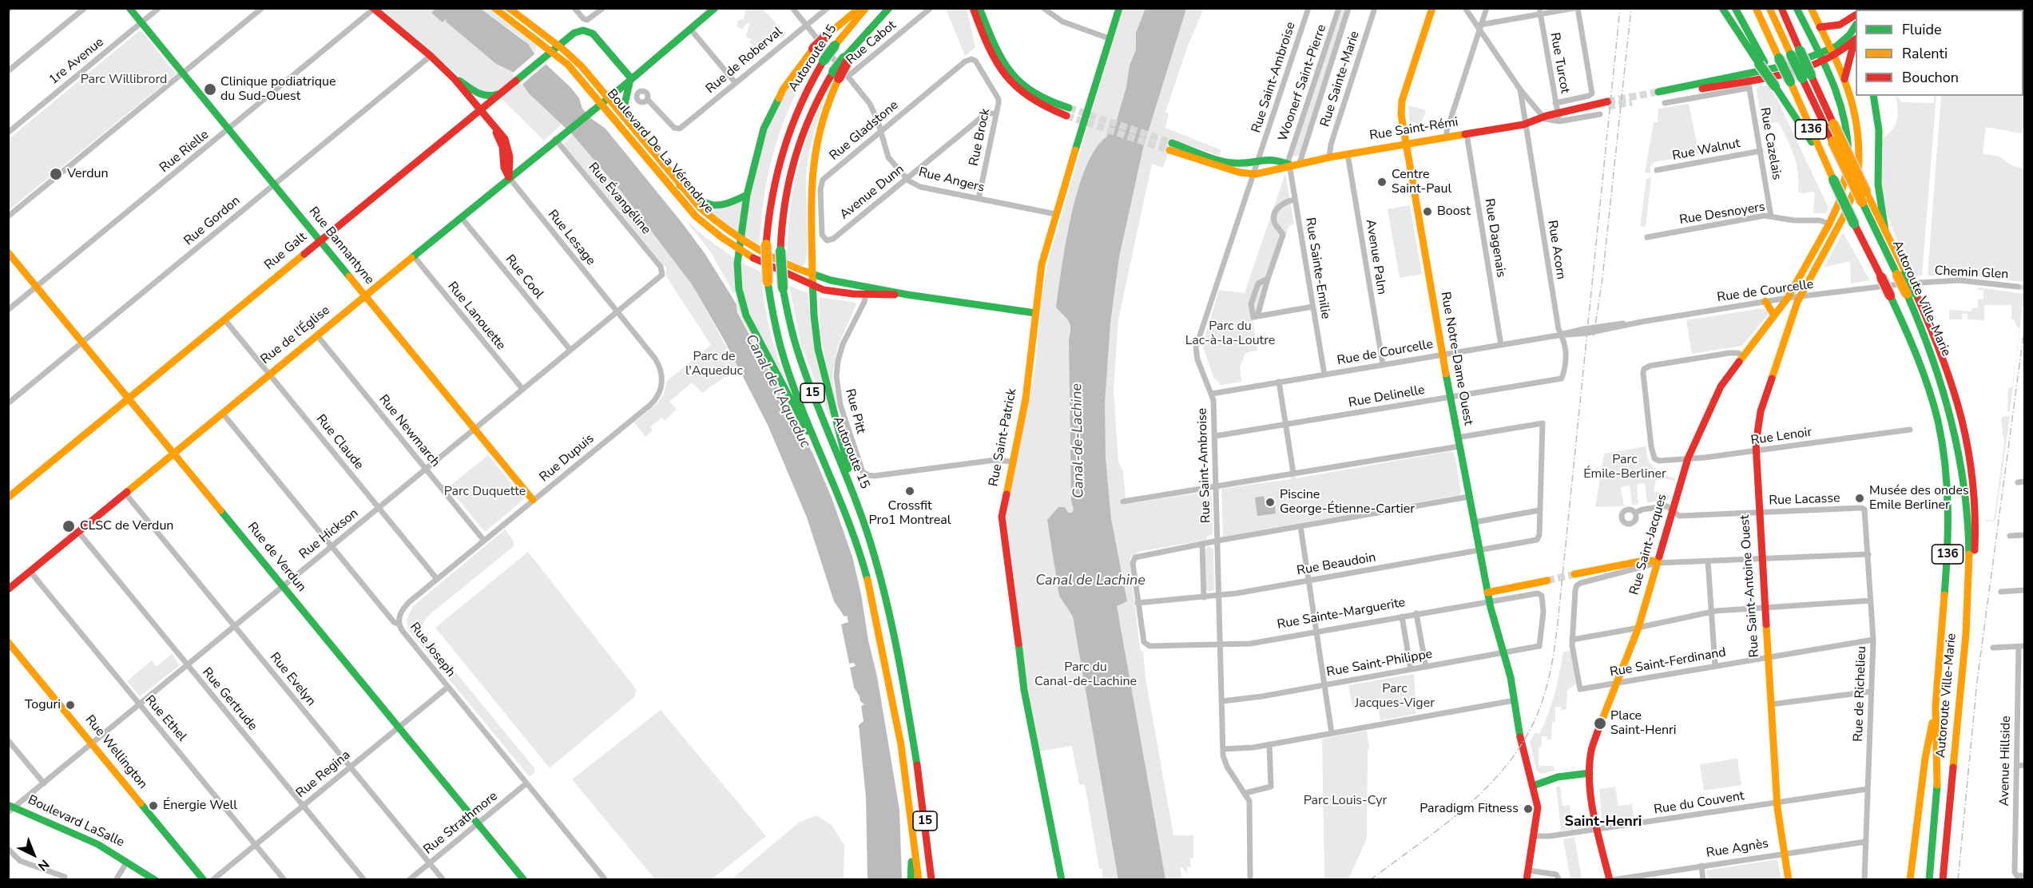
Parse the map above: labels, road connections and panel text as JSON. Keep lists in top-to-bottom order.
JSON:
{
  "streets": {
    "main road": [
      "Autoroute 15",
      "Rue Saint-Rémi",
      "136",
      "Boulevard De La Vérendrye",
      "Rue Bannantyne",
      "Rue Galt",
      "Autoroute Ville-Marie",
      "Rue de l'Église",
      "Rue Notre-Dame Ouest",
      "15",
      "Rue Saint-Patrick",
      "Rue Saint-Jacques",
      "Rue de Verdun",
      "Rue Saint-Antoine Ouest",
      "Rue Sainte-Marguerite",
      "Rue Wellington",
      "Boulevard LaSalle"
    ],
    "street": [
      "Rue Cabot",
      "Rue de Roberval",
      "1re Avenue",
      "Rue Turcot",
      "Rue Saint-Ambroise",
      "Rue Sainte-Marie",
      "Woonerf Saint-Pierre",
      "Rue Gladstone",
      "Rue Brock",
      "Rue Cazelais",
      "Rue Walnut",
      "Rue Rielle",
      "Rue Angers",
      "Avenue Dunn",
      "Rue Évangéline",
      "Rue Desnoyers",
      "Rue Gordon",
      "Rue Lesage",
      "Rue Dagenais",
      "Rue Acorn",
      "Avenue Palm",
      "Rue Sainte-Emilie",
      "Chemin Glen",
      "Rue Cool",
      "Rue de Courcelle",
      "Rue Lanouette",
      "Rue Delinelle",
      "Rue Pitt",
      "Rue Newmarch",
      "Rue Lenoir",
      "Rue Claude",
      "Rue Dupuis",
      "Rue Lacasse",
      "Rue Hickson",
      "Rue Beaudoin",
      "Rue Joseph",
      "Rue Saint-Ferdinand",
      "Rue Saint-Philippe",
      "Rue Evelyn",
      "Rue de Richelieu",
      "Rue Gertrude",
      "Rue Ethel",
      "Avenue Hillside",
      "Rue Regina",
      "Rue du Couvent",
      "Rue Strathmore",
      "Rue Agnès"
    ]
  },
  "crossings": [
    ["Rue Cabot", "Autoroute 15"],
    ["Rue Cabot", "Rue Angers"],
    ["Autoroute 15", "Rue Angers"],
    ["Rue de Roberval", "Rue Angers"],
    ["1re Avenue", "Rue Bannantyne"],
    ["Rue Turcot", "Rue Saint-Rémi"],
    ["Rue Saint-Ambroise", "Rue Saint-Rémi"],
    ["Rue Saint-Ambroise", "Rue de Courcelle"],
    ["Rue Saint-Ambroise", "Rue Delinelle"],
    ["Rue Saint-Ambroise", "Rue Beaudoin"],
    ["Rue Saint-Ambroise", "Rue Sainte-Marguerite"],
    ["Rue Saint-Ambroise", "Rue Saint-Philippe"],
    ["Rue Sainte-Marie", "Rue Saint-Rémi"],
    ["Woonerf Saint-Pierre", "Rue Saint-Rémi"],
    ["Woonerf Saint-Pierre", "Rue Sainte-Emilie"],
    ["Rue Saint-Rémi", "Rue Dagenais"],
    ["Rue Saint-Rémi", "Rue Acorn"],
    ["Rue Saint-Rémi", "Avenue Palm"],
    ["Rue Saint-Rémi", "Rue Sainte-Emilie"],
    ["Rue Saint-Rémi", "Rue Notre-Dame Ouest"],
    ["136", "Autoroute Ville-Marie"],
    ["Rue Gladstone", "Rue Brock"],
    ["Rue Gladstone", "Rue Angers"],
    ["Rue Gladstone", "Avenue Dunn"],
    ["Rue Brock", "Rue Angers"],
    ["Rue Brock", "Avenue Dunn"],
    ["Rue Cazelais", "Rue Walnut"],
    ["Rue Cazelais", "Rue Desnoyers"],
    ["Rue Rielle", "Rue Bannantyne"],
    ["Rue Rielle", "Rue de Verdun"],
    ["Boulevard De La Vérendrye", "Rue Galt"],
    ["Boulevard De La Vérendrye", "Rue de l'Église"],
    ["Boulevard De La Vérendrye", "Rue Pitt"],
    ["Boulevard De La Vérendrye", "Rue Saint-Patrick"],
    ["Rue Angers", "Avenue Dunn"],
    ["Rue Angers", "Rue Saint-Patrick"],
    ["Rue Évangéline", "Rue de l'Église"],
    ["Rue Évangéline", "Rue Hickson"],
    ["Rue Desnoyers", "Rue Saint-Jacques"],
    ["Rue Gordon", "Rue Bannantyne"],
    ["Rue Gordon", "Rue de Verdun"],
    ["Rue Lesage", "Rue de l'Église"],
    ["Rue Lesage", "Rue Dupuis"],
    ["Rue Lesage", "Rue Hickson"],
    ["Rue Dagenais", "Rue de Courcelle"],
    ["Rue Bannantyne", "Rue Galt"],
    ["Rue Bannantyne", "Rue de l'Église"],
    ["Rue Bannantyne", "Rue Dupuis"],
    ["Rue Bannantyne", "Rue Hickson"],
    ["Rue Acorn", "Rue de Courcelle"],
    ["Rue Acorn", "Rue Delinelle"],
    ["Rue Galt", "Rue de l'Église"],
    ["Rue Galt", "Rue Claude"],
    ["Rue Galt", "Rue de Verdun"],
    ["Avenue Palm", "Rue de Courcelle"],
    ["Rue Sainte-Emilie", "Rue de Courcelle"],
    ["Chemin Glen", "Rue de Courcelle"],
    ["Chemin Glen", "Autoroute Ville-Marie"],
    ["Rue Cool", "Rue de l'Église"],
    ["Rue Cool", "Rue Hickson"],
    ["Rue de Courcelle", "Autoroute Ville-Marie"],
    ["Rue de Courcelle", "Rue Notre-Dame Ouest"],
    ["Rue de Courcelle", "Rue Saint-Jacques"],
    ["Rue de Courcelle", "Rue Saint-Antoine Ouest"],
    ["Rue Lanouette", "Rue de l'Église"],
    ["Rue Lanouette", "Rue Hickson"],
    ["Rue de l'Église", "Rue Newmarch"],
    ["Rue de l'Église", "Rue Claude"],
    ["Rue de l'Église", "Rue de Verdun"],
    ["Rue de l'Église", "Rue Joseph"],
    ["Rue de l'Église", "Rue Evelyn"],
    ["Rue de l'Église", "Rue Gertrude"],
    ["Rue de l'Église", "Rue Ethel"],
    ["Rue Notre-Dame Ouest", "Rue Delinelle"],
    ["Rue Notre-Dame Ouest", "Rue Beaudoin"],
    ["Rue Notre-Dame Ouest", "Rue Sainte-Marguerite"],
    ["Rue Notre-Dame Ouest", "Rue Saint-Philippe"],
    ["Rue Notre-Dame Ouest", "Rue du Couvent"],
    ["Rue Pitt", "Rue Saint-Patrick"],
    ["Rue Newmarch", "Rue Dupuis"],
    ["Rue Newmarch", "Rue Hickson"],
    ["Rue Lenoir", "Rue Saint-Jacques"],
    ["Rue Lenoir", "Rue Saint-Antoine Ouest"],
    ["Rue Claude", "Rue Dupuis"],
    ["Rue Claude", "Rue Hickson"],
    ["Rue Dupuis", "Rue Hickson"],
    ["Rue Dupuis", "Rue Joseph"],
    ["Rue Lacasse", "Rue Saint-Jacques"],
    ["Rue Lacasse", "Rue Saint-Antoine Ouest"],
    ["Rue Lacasse", "Rue de Richelieu"],
    ["Rue Hickson", "Rue de Verdun"],
    ["Rue Hickson", "Rue Joseph"],
    ["Rue Hickson", "Rue Evelyn"],
    ["Rue Hickson", "Rue Gertrude"],
    ["Rue Hickson", "Rue Ethel"],
    ["Rue Hickson", "Rue Wellington"],
    ["Rue Hickson", "Boulevard LaSalle"],
    ["Rue Saint-Jacques", "Rue Saint-Ferdinand"],
    ["Rue Saint-Jacques", "Rue du Couvent"],
    ["Rue Saint-Jacques", "Rue Agnès"],
    ["Rue de Verdun", "Rue Regina"],
    ["Rue de Verdun", "Rue Strathmore"],
    ["Rue Beaudoin", "Rue Sainte-Marguerite"],
    ["Rue Saint-Antoine Ouest", "Rue Saint-Ferdinand"],
    ["Rue Saint-Antoine Ouest", "Rue du Couvent"],
    ["Rue Saint-Antoine Ouest", "Rue Agnès"],
    ["Rue Sainte-Marguerite", "Rue Saint-Philippe"],
    ["Rue Joseph", "Rue Regina"],
    ["Rue Joseph", "Rue Strathmore"],
    ["Rue Saint-Ferdinand", "Rue de Richelieu"],
    ["Rue Evelyn", "Rue Regina"],
    ["Rue Evelyn", "Rue Strathmore"],
    ["Rue de Richelieu", "Rue du Couvent"],
    ["Rue de Richelieu", "Rue Agnès"],
    ["Rue Gertrude", "Rue Regina"],
    ["Rue Ethel", "Rue Regina"]
  ],
  "districts": ["Saint-Henri"],
  "water": ["Canal de l'Aqueduc", "Canal-de-Lachine", "Canal de Lachine"],
  "parks": [
    "Parc Willibrord",
    "Parc du Lac-à-la-Loutre",
    "Parc de l'Aqueduc",
    "Parc Émile-Berliner",
    "Parc Duquette",
    "Parc du Canal-de-Lachine",
    "Parc Jacques-Viger",
    "Parc Louis-Cyr"
  ],
  "places": [
    "Clinique podiatrique du Sud-Ouest",
    "Verdun",
    "Centre Saint-Paul",
    "Boost",
    "Crossfit Pro1 Montreal",
    "Musée des ondes Emile Berliner",
    "Piscine George-Étienne-Cartier",
    "CLSC de Verdun",
    "Toguri",
    "Place Saint-Henri",
    "Énergie Well",
    "Paradigm Fitness"
  ],
  "legend": ["Fluide", "Ralenti", "Bouchon"],
  "north": "bottom right"
}
